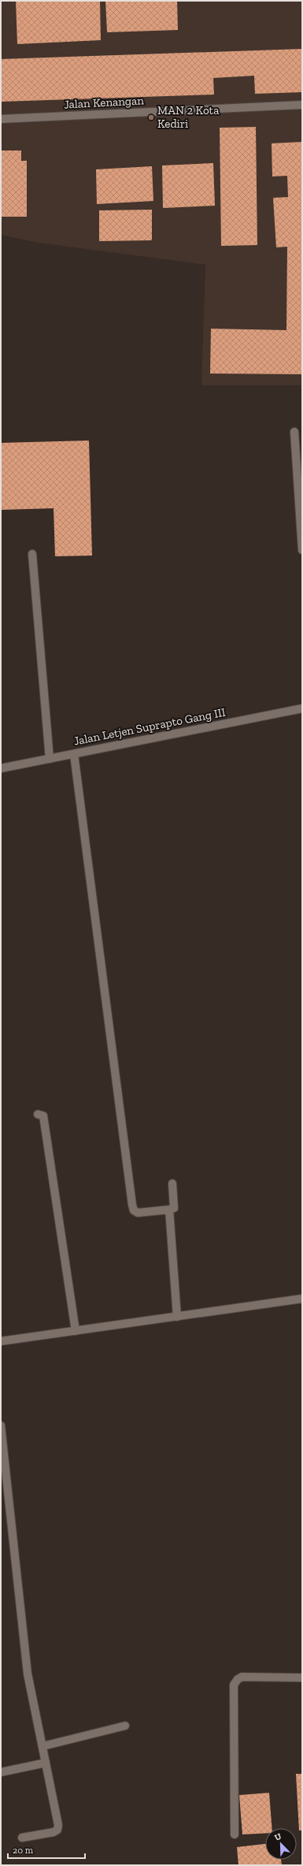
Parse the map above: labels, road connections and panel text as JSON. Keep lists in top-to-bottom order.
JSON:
{
  "streets": {
    "street": ["Jalan Kenangan", "Jalan Letjen Suprapto Gang III"]
  },
  "places": ["MAN 2 Kota Kediri"],
  "scale_bar": "20 m",
  "north": "top left"
}
